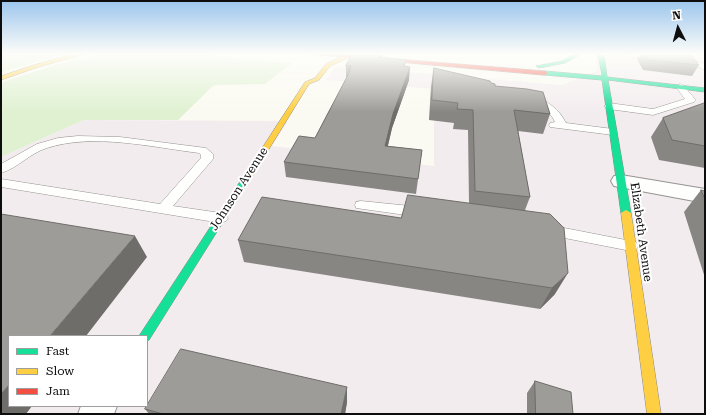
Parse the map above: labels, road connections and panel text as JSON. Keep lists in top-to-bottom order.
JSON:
{
  "streets": {
    "main road": ["Johnson Avenue", "Elizabeth Avenue"]
  },
  "legend": ["Fast", "Slow", "Jam"],
  "north": "top"
}
